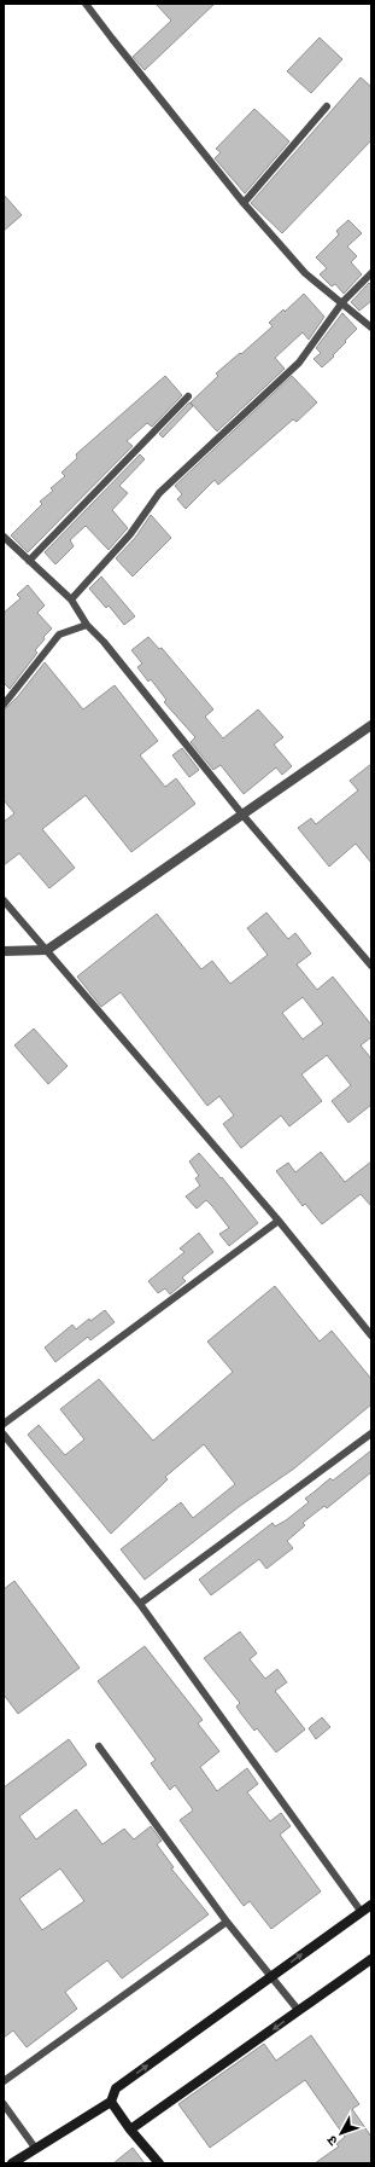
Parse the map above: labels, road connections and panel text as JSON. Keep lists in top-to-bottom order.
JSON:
{
  "north": "bottom left"
}
